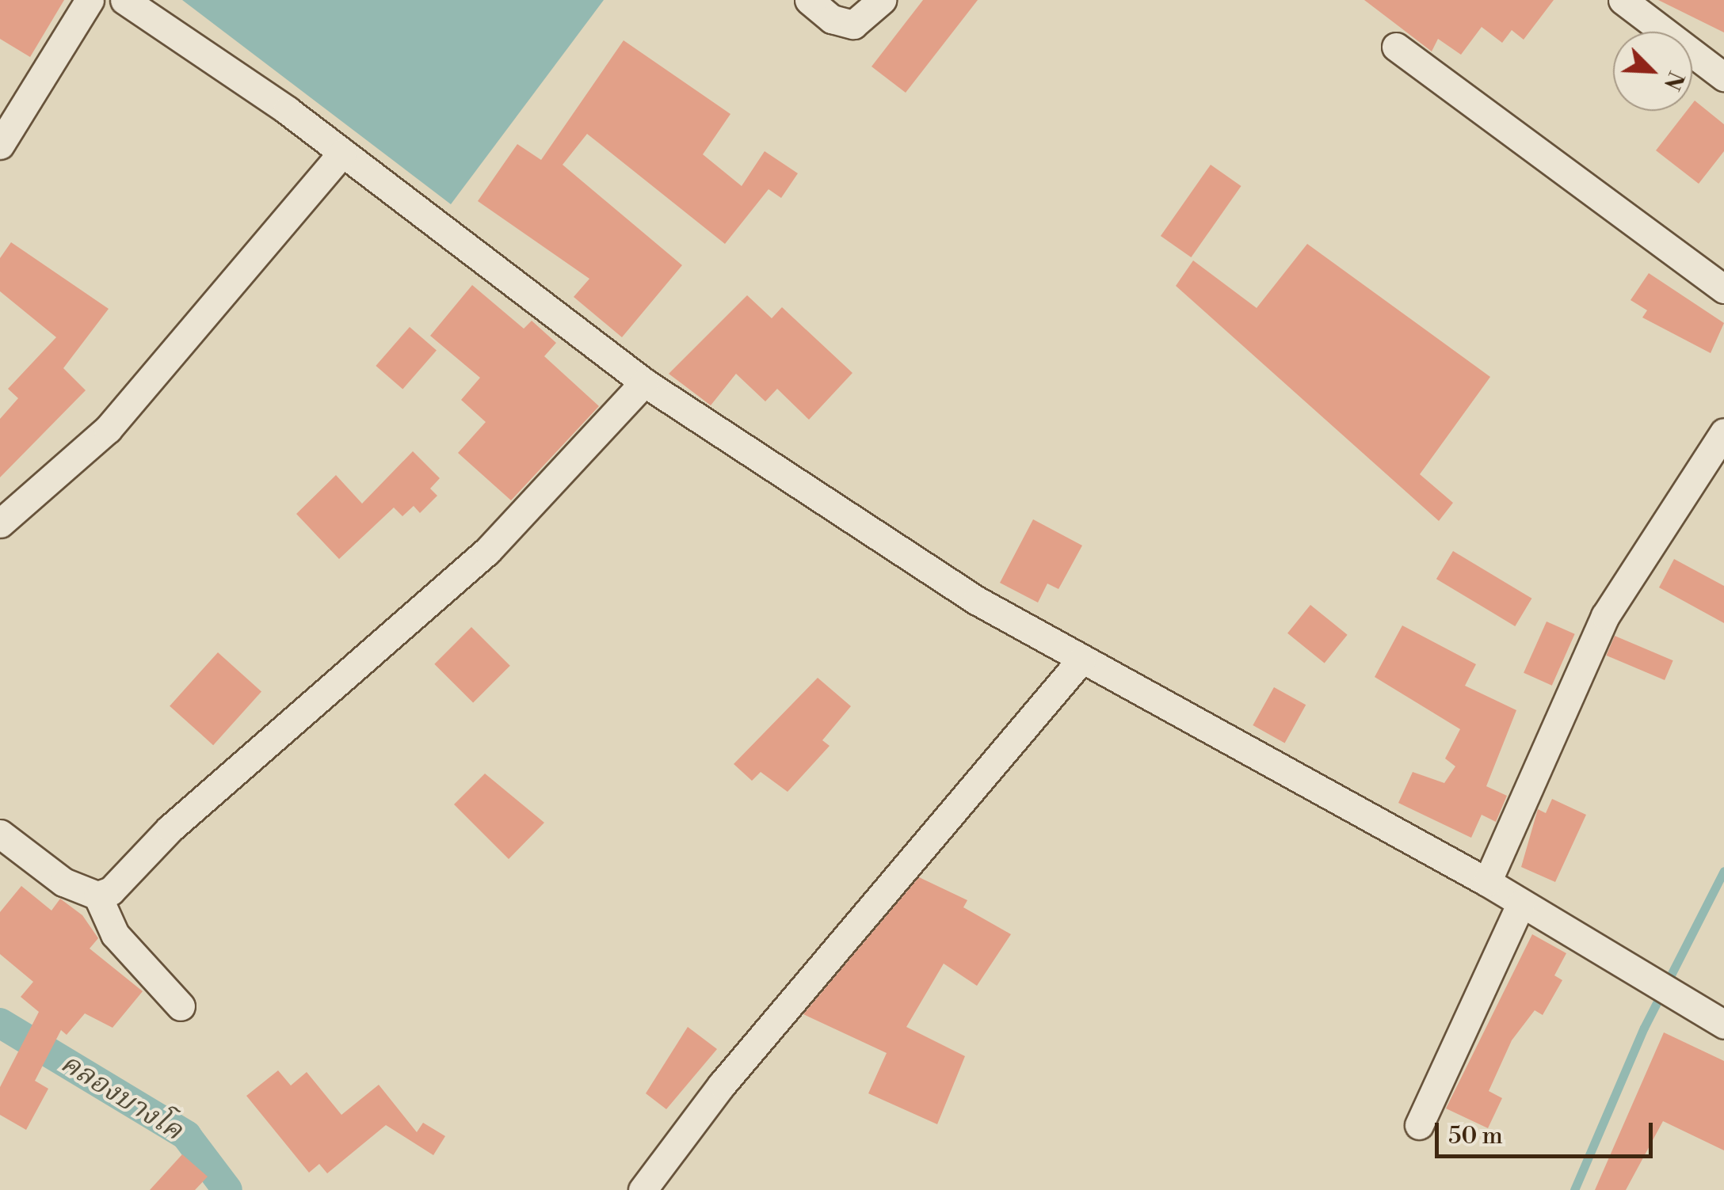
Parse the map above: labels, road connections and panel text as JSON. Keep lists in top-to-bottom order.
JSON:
{
  "water": ["คลองบางโค"],
  "scale_bar": "50 m",
  "north": "bottom right"
}
